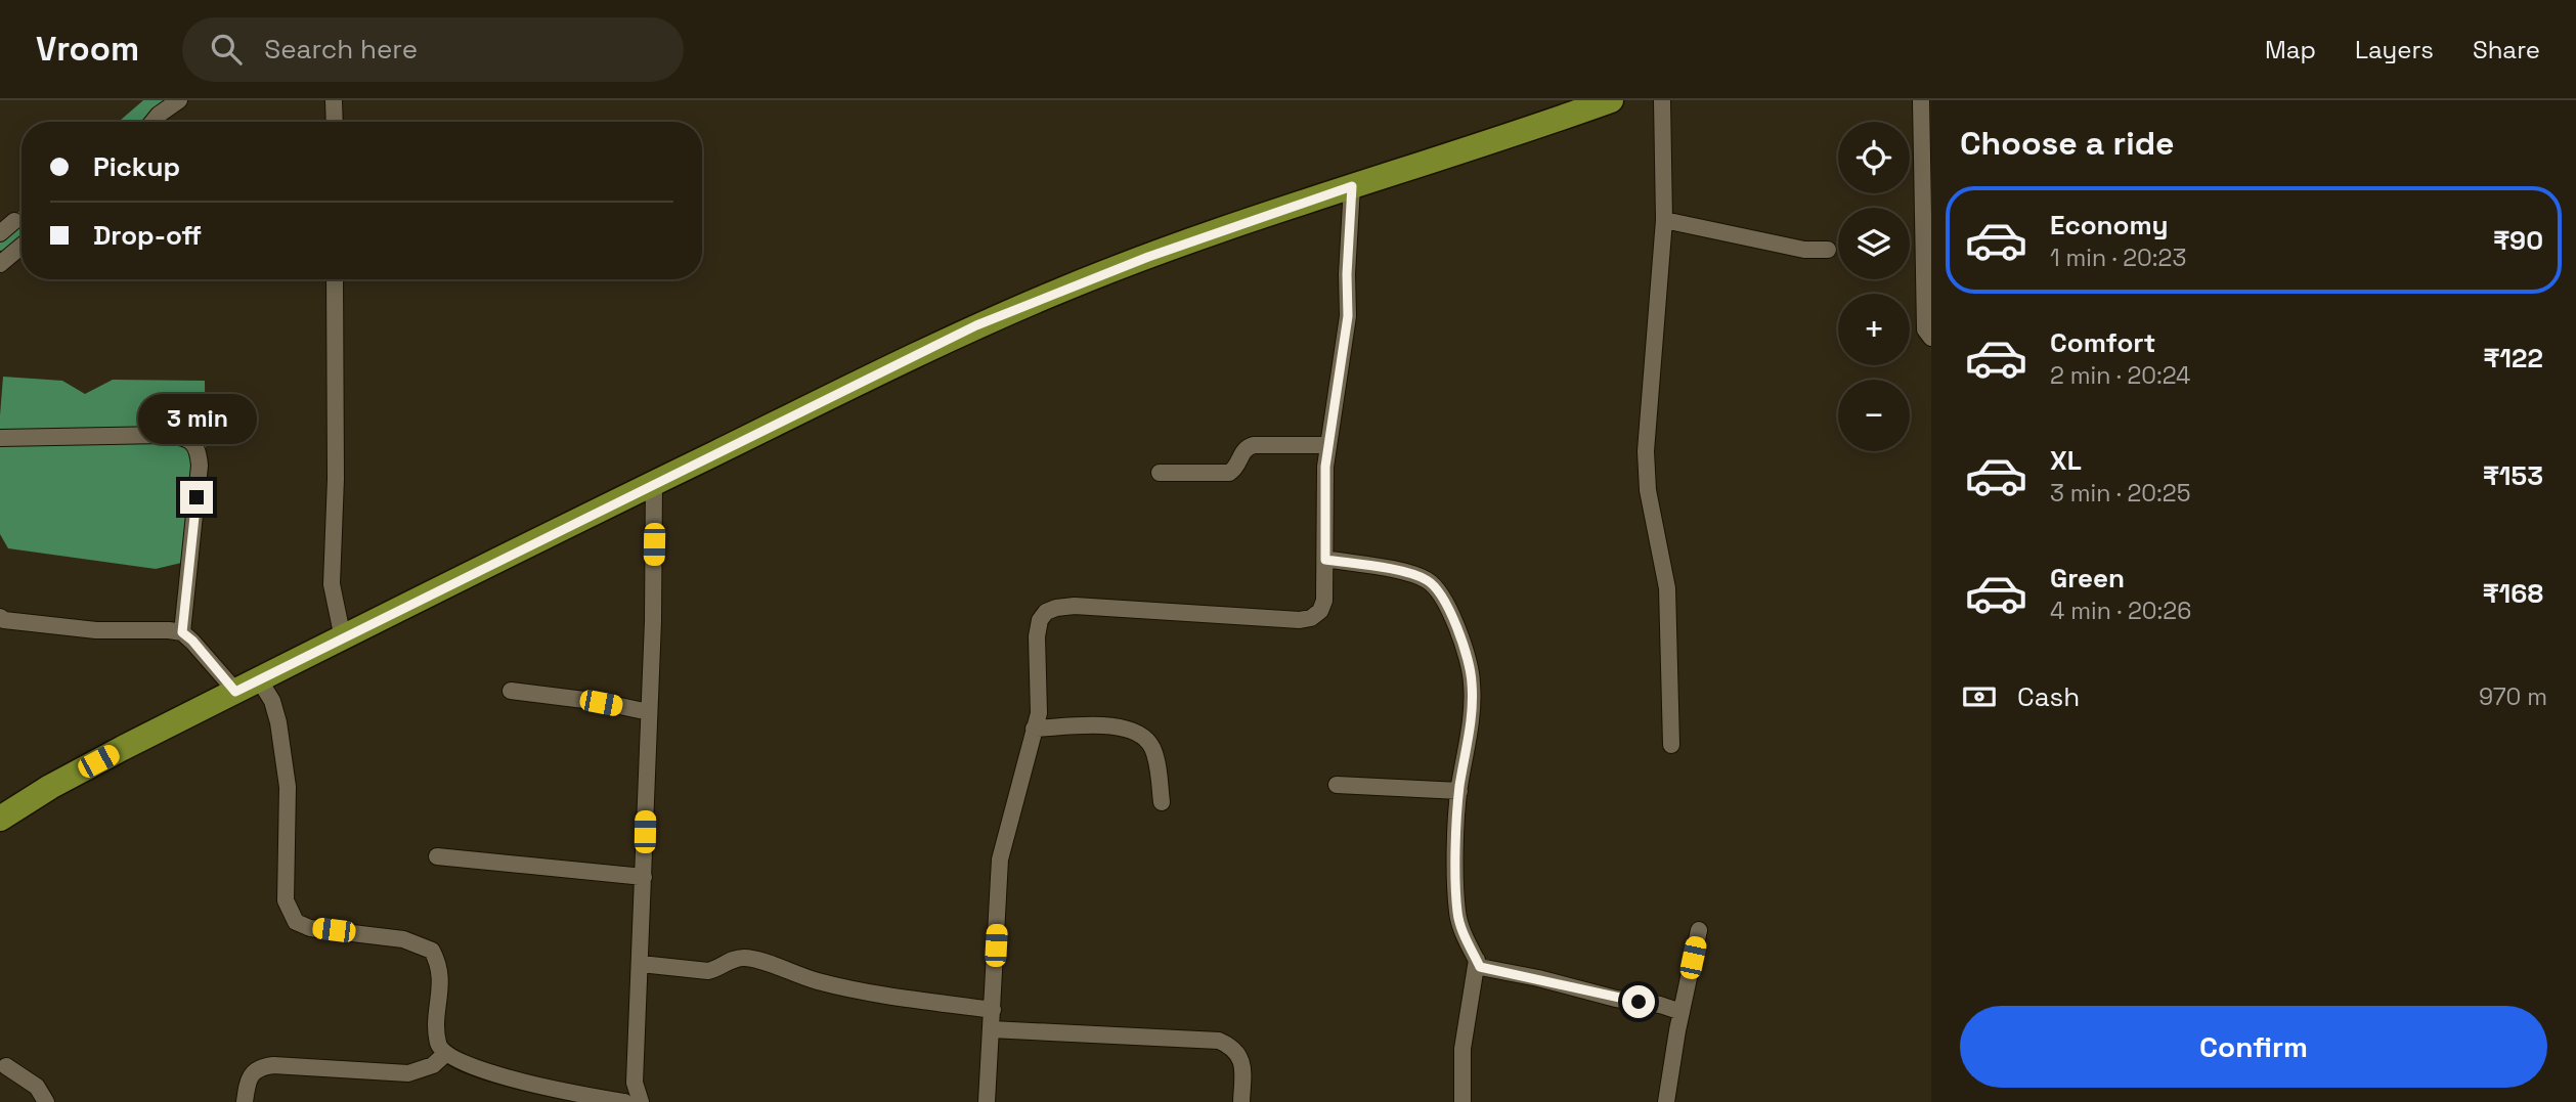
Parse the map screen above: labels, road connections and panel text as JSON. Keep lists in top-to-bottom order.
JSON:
{
  "page": {
    "header": "Vroom",
    "search": "Search here",
    "nav": ["Map", "Layers", "Share"],
    "heading": "Choose a ride",
    "map_buttons": ["+", "−"],
    "banner": ["Pickup", "Drop-off"],
    "list": [
      {
        "name": "Economy",
        "note": "1 min · 20:23",
        "value": "₹90"
      },
      {
        "name": "Comfort",
        "note": "2 min · 20:24",
        "value": "₹122"
      },
      {
        "name": "XL",
        "note": "3 min · 20:25",
        "value": "₹153"
      },
      {
        "name": "Green",
        "note": "4 min · 20:26",
        "value": "₹168"
      }
    ],
    "bubble": "3 min",
    "pay": ["Cash", "970 m"],
    "buttons": "Confirm"
  }
}
